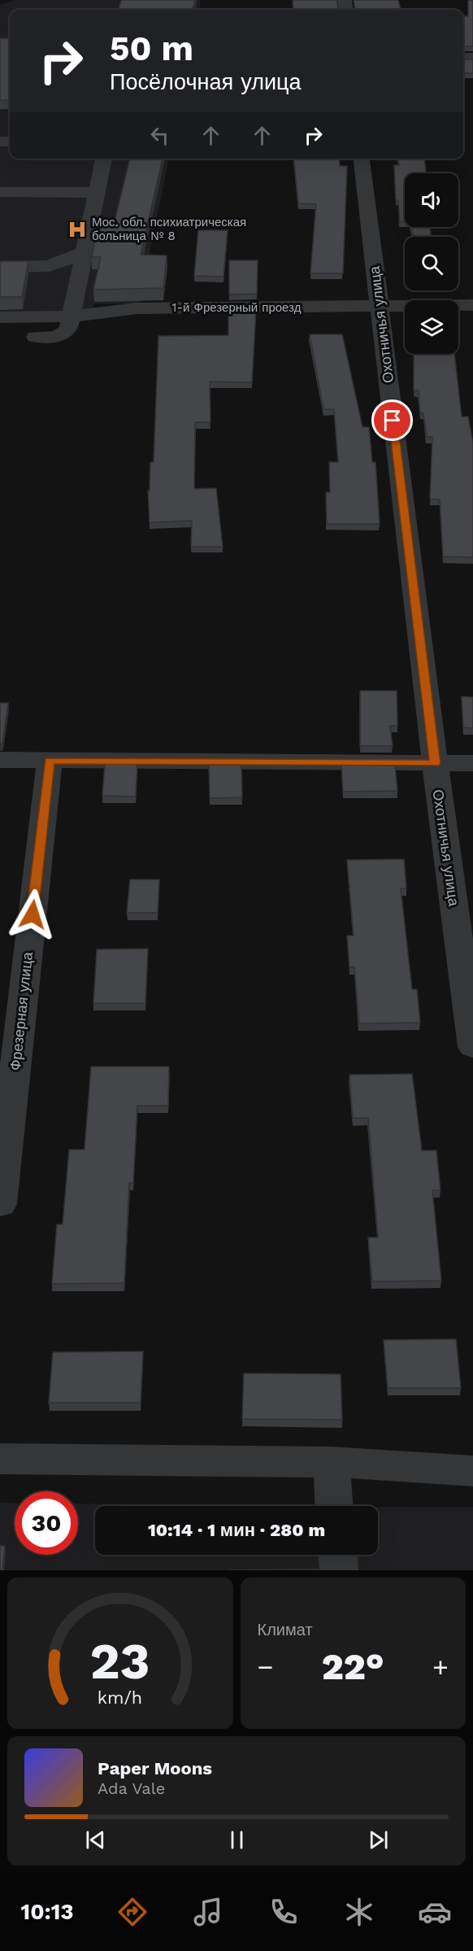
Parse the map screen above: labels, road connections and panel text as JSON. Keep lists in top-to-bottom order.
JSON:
{
  "streets": {
    "street": ["1-й Фрезерный проезд", "Охотничья улица", "Фрезерная улица"]
  },
  "crossings": [
    ["1-й Фрезерный проезд", "Охотничья улица"]
  ],
  "places": {
    "hospital": ["Мос. обл. психиатрическая больница № 8"]
  },
  "page": {
    "turn": ["50 m", "Посёлочная улица"],
    "limit": "30",
    "trip": "10:14 · 1 мин · 280 m",
    "tile": "Климат",
    "heat": ["−", "22°", "+"],
    "song": ["Paper Moons", "Ada Vale"],
    "tabs": "10:13",
    "gauge": ["23", "km/h"]
  }
}
